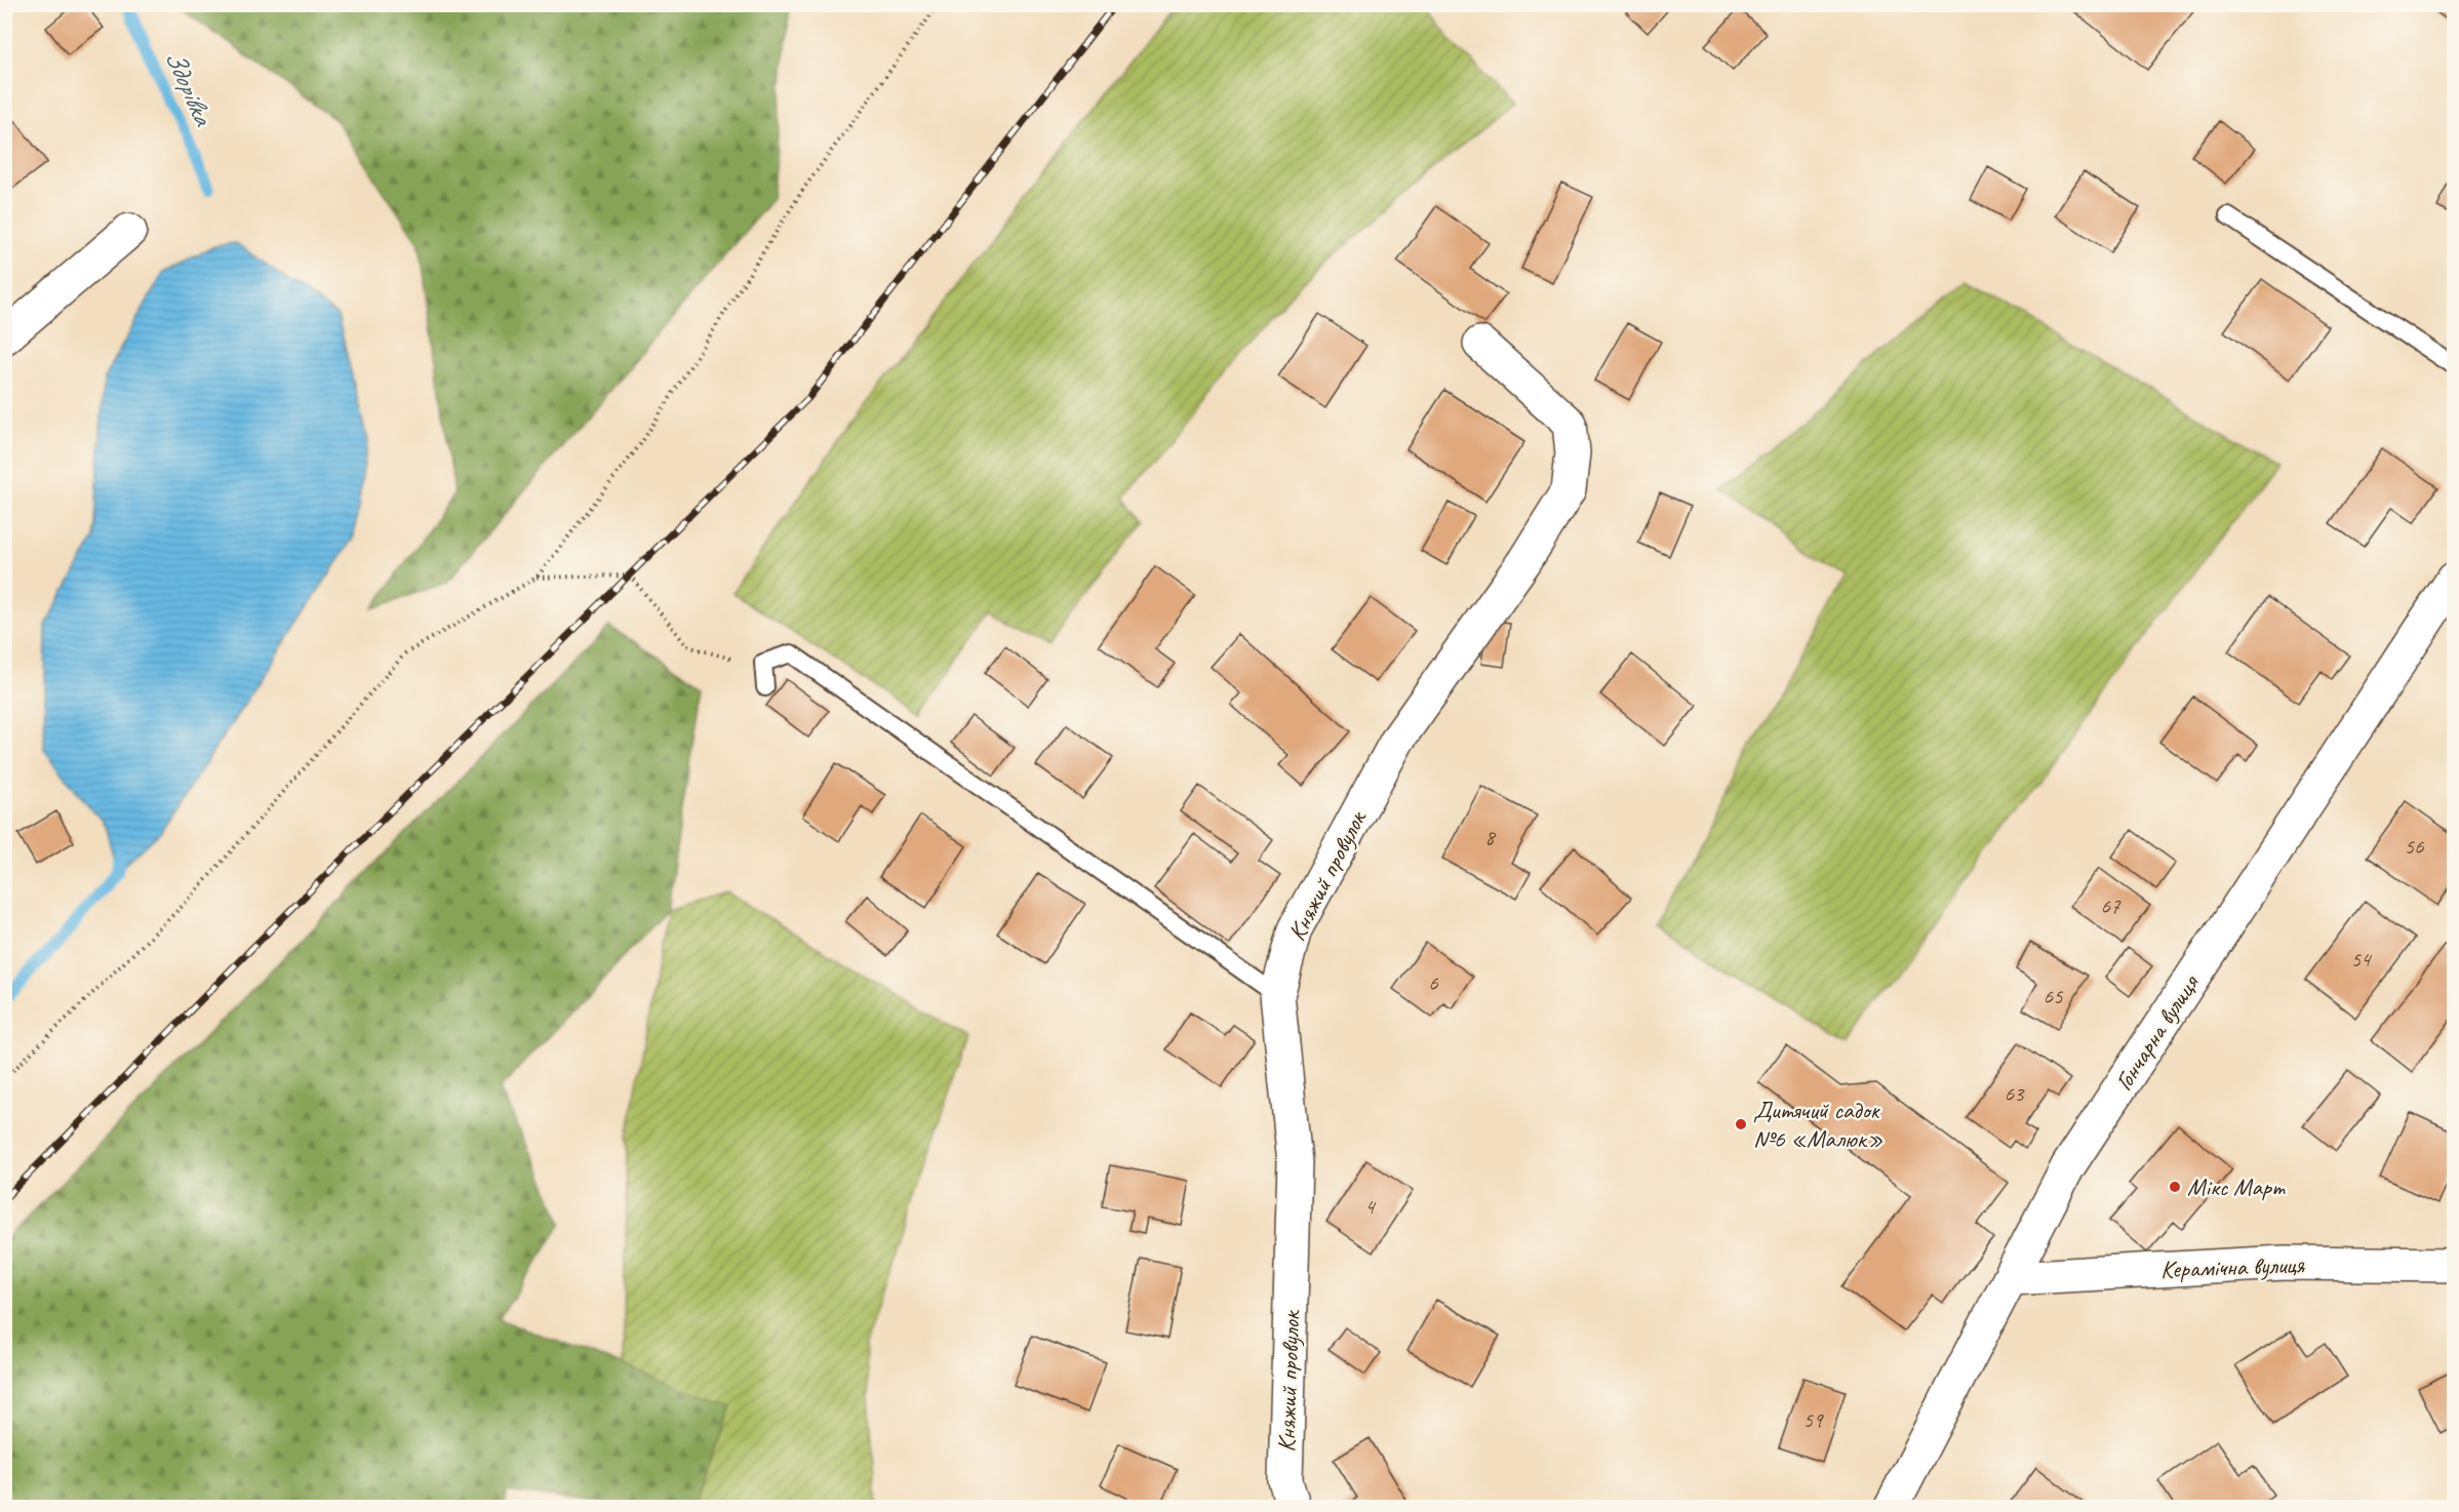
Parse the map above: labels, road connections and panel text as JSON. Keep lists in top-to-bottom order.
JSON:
{
  "streets": {
    "street": ["Княжий провулок", "Гончарна вулиця", "Керамічна вулиця"]
  },
  "crossings": [
    ["Гончарна вулиця", "Керамічна вулиця"]
  ],
  "water": ["Здорівка"],
  "places": ["Дитячий садок №6 «Малюк»", "Мікс Март"],
  "house_numbers": [
    "8",
    "56",
    "67",
    "54",
    "6",
    "65",
    "63",
    "4",
    "59"
  ]
}
